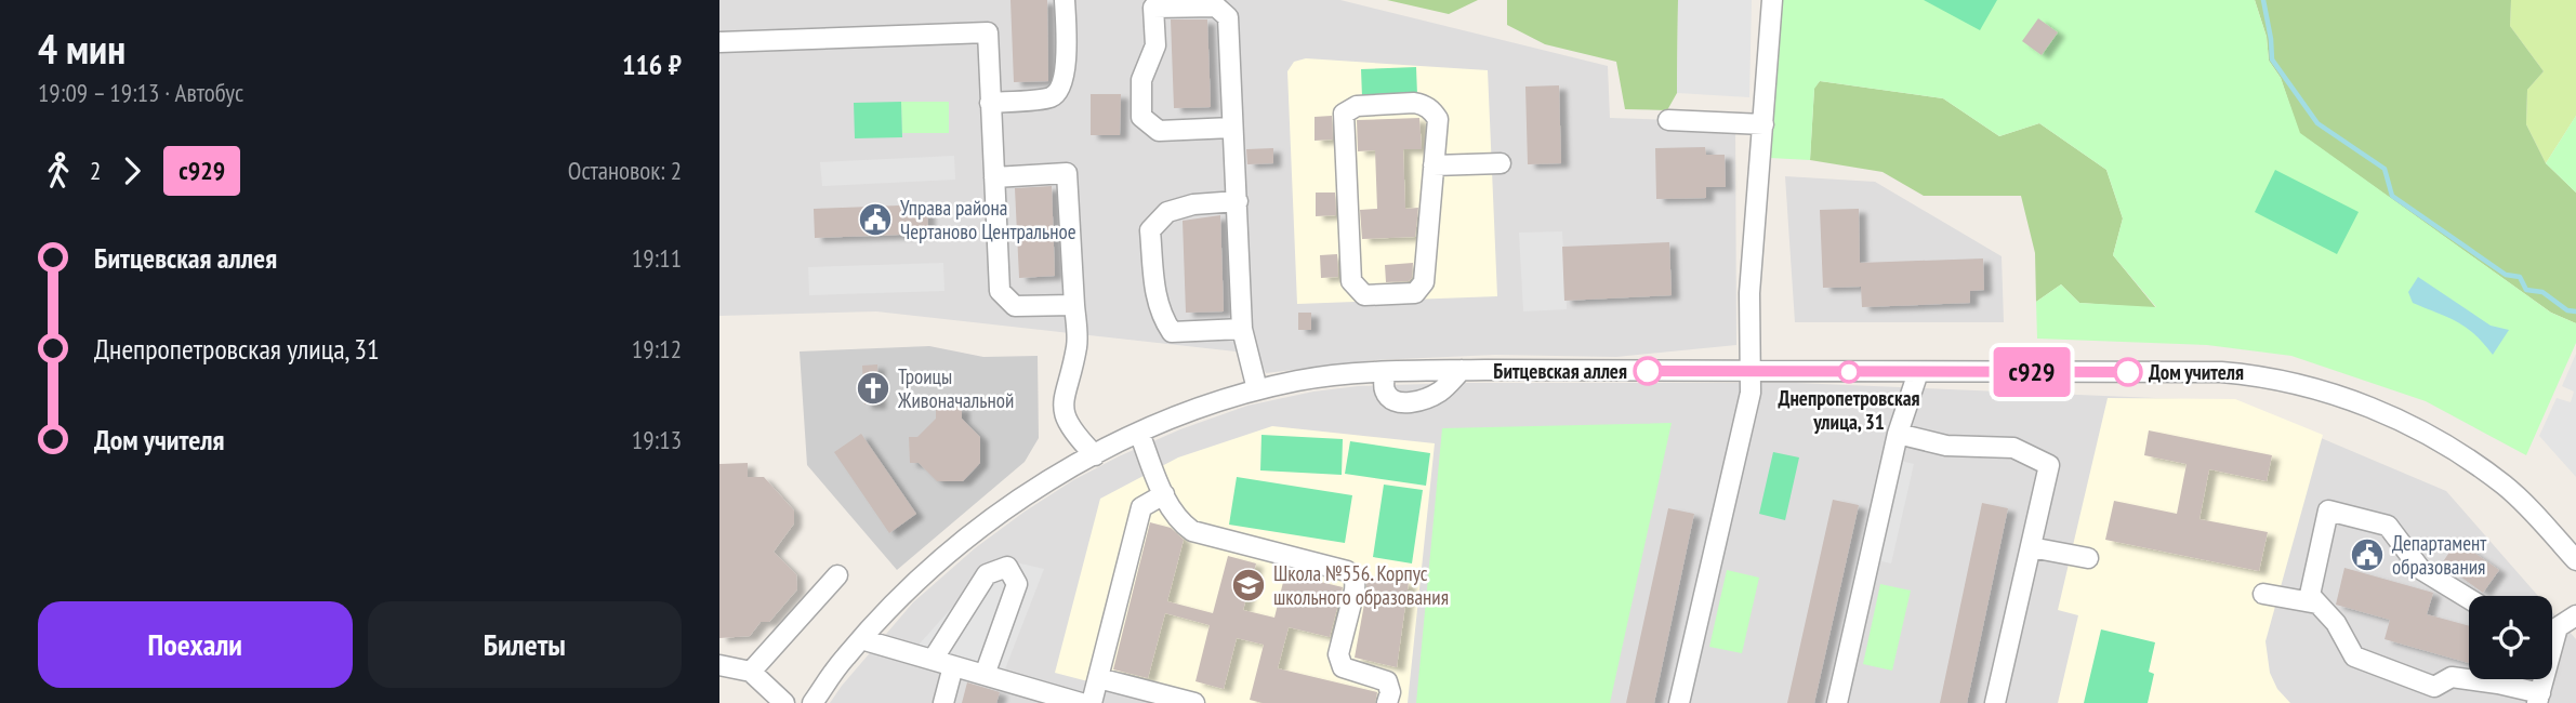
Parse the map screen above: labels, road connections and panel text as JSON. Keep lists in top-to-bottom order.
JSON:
{
  "places": {
    "public building": ["Управа района Чертаново Центральное", "Департамент образования"],
    "other": ["Битцевская аллея", "Днепропетровская улица, 31", "Дом учителя"],
    "church": ["Троицы Живоначальной"],
    "school or university": ["Школа №556. Корпус школьного образования"]
  },
  "lines": ["bus line с929"],
  "page": {
    "heading": ["4 мин", "19:09 – 19:13 · Автобус", "116 ₽"],
    "on_map": "с929",
    "legs": ["2", "с929", "Остановок: 2"],
    "list": [
      {
        "name": "Битцевская аллея",
        "value": "19:11"
      },
      {
        "name": "Днепропетровская улица, 31",
        "value": "19:12"
      },
      {
        "name": "Дом учителя",
        "value": "19:13"
      }
    ],
    "buttons": ["Поехали", "Билеты"]
  }
}
